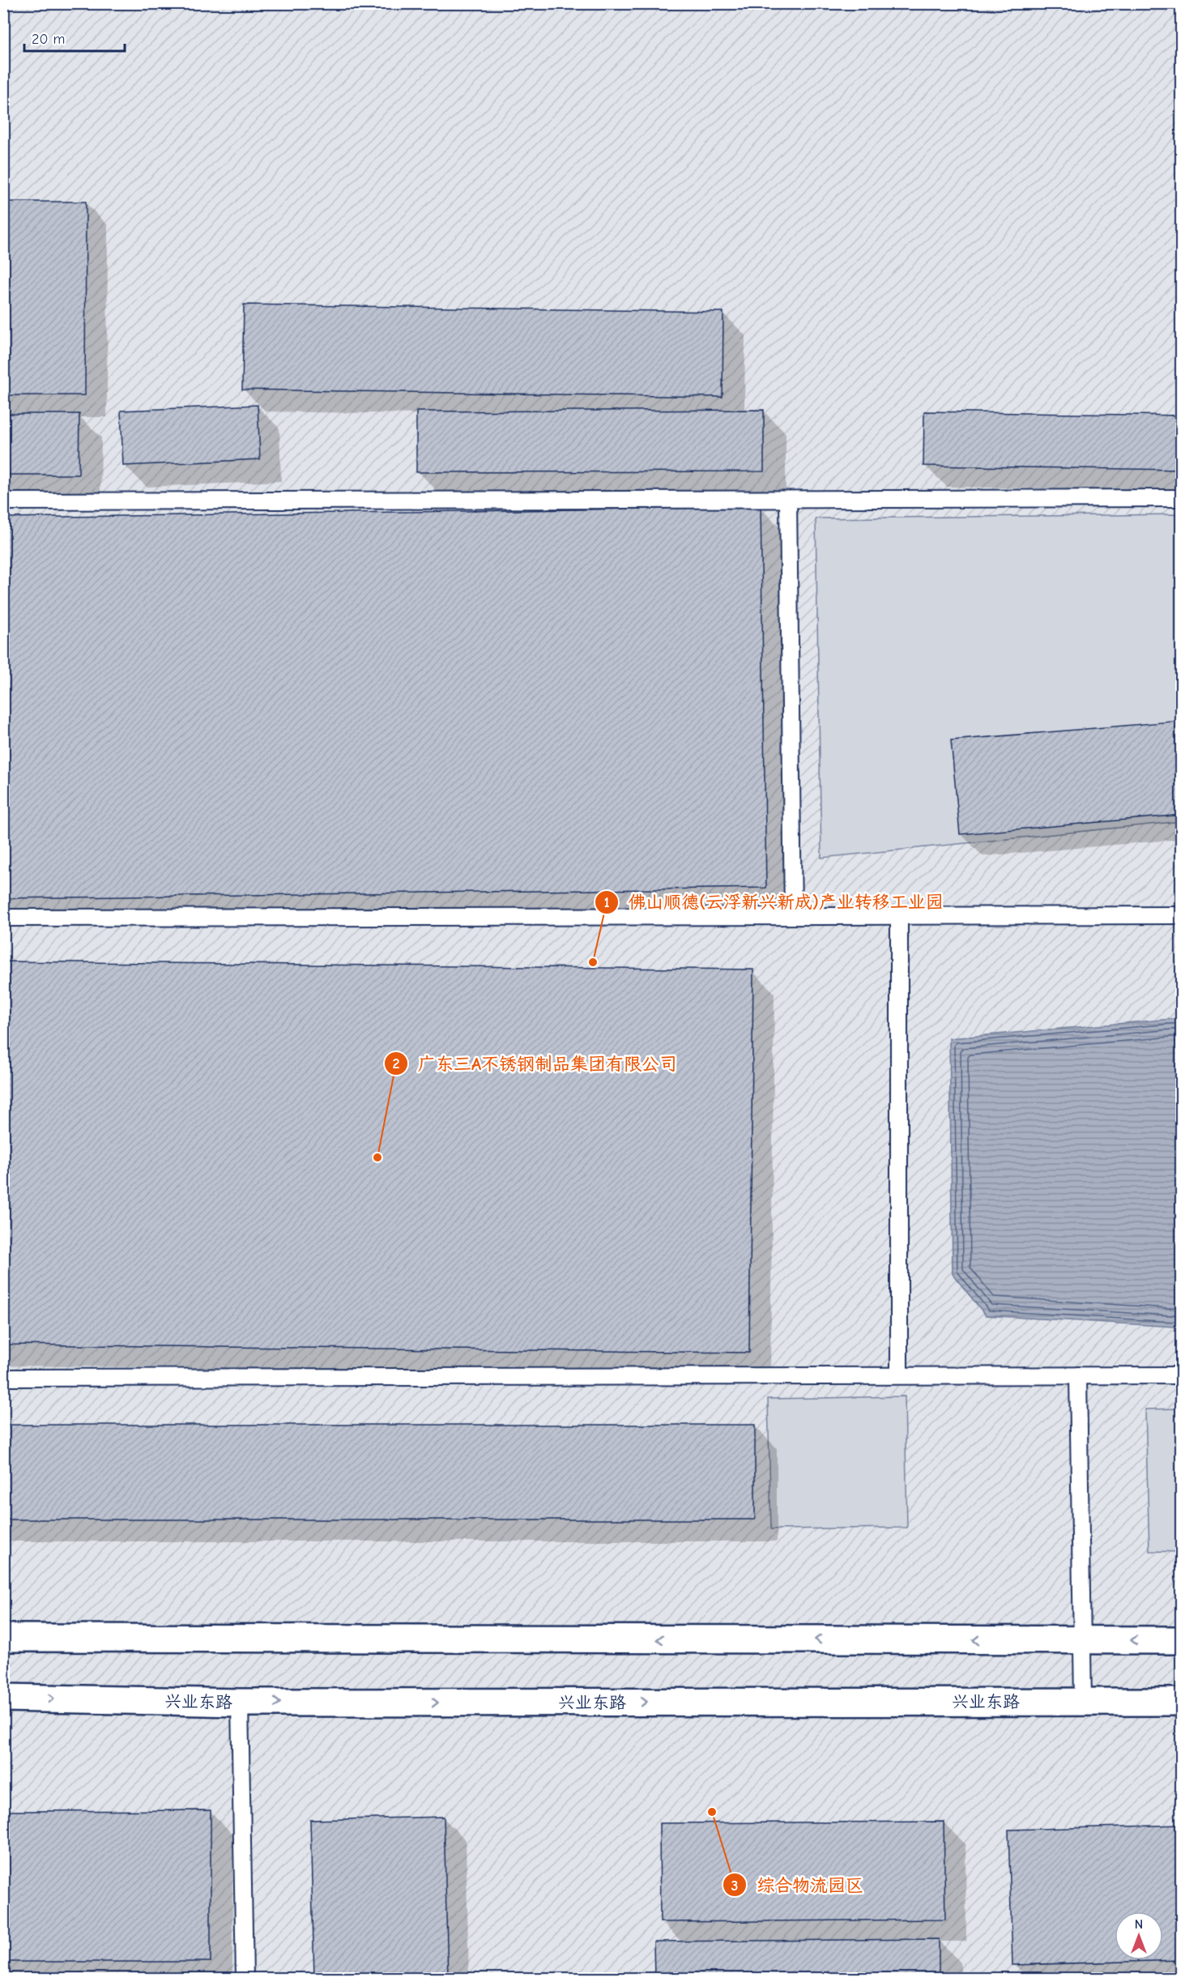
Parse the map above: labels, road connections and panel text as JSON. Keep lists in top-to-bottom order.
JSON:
{
  "streets": {
    "street": ["兴业东路"]
  },
  "places": ["佛山顺德(云浮新兴新成)产业转移工业园", "广东三A不锈钢制品集团有限公司", "综合物流园区"],
  "scale_bar": "20 m",
  "north": "top"
}
